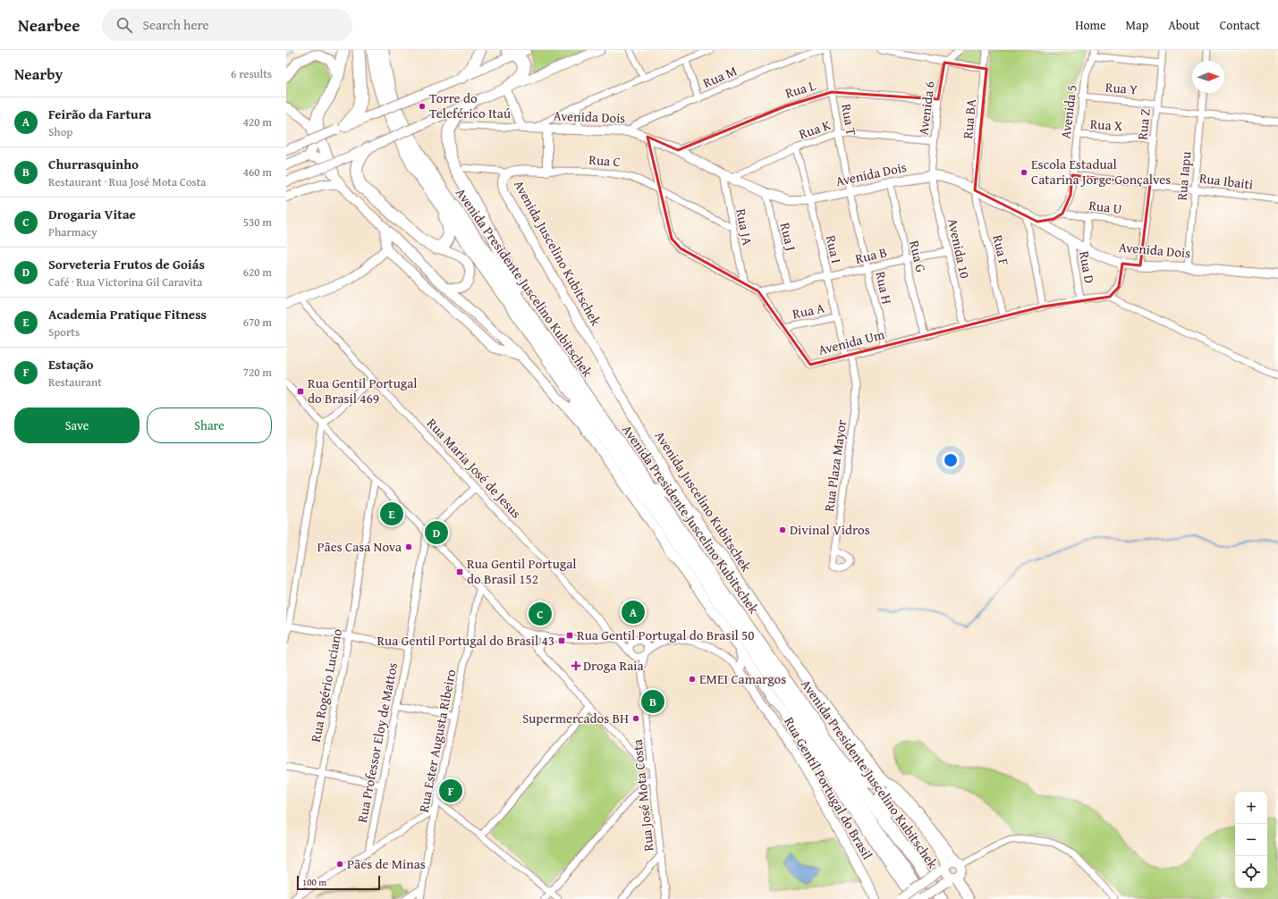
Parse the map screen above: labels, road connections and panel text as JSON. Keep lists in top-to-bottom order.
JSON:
{
  "streets": {
    "highway": ["Avenida Presidente Juscelino Kubitschek"],
    "street": [
      "Rua M",
      "Rua Y",
      "Rua L",
      "Avenida 6",
      "Avenida 5",
      "Avenida Dois",
      "Rua BA",
      "Rua T",
      "Rua Z",
      "Rua X",
      "Rua K",
      "Rua C",
      "Rua Iapu",
      "Rua Ibaiti",
      "Rua U",
      "Rua JA",
      "Rua J",
      "Avenida 10",
      "Rua I",
      "Rua F",
      "Avenida Juscelino Kubitschek",
      "Rua B",
      "Rua G",
      "Rua D",
      "Rua H",
      "Rua A",
      "Avenida Um",
      "Rua Plaza Mayor",
      "Rua Maria José de Jesus",
      "Rua Rogério Luciano",
      "Rua Ester Augusta Ribeiro",
      "Rua Professor Eloy de Mattos",
      "Rua Gentil Portugal do Brasil",
      "Rua José Mota Costa"
    ]
  },
  "crossings": [
    ["Rua M", "Avenida Dois"],
    ["Rua Y", "Avenida 5"],
    ["Rua Y", "Rua Z"],
    ["Rua Y", "Rua Iapu"],
    ["Rua L", "Avenida 6"],
    ["Rua L", "Avenida Dois"],
    ["Rua L", "Rua T"],
    ["Avenida 6", "Avenida Dois"],
    ["Avenida 6", "Rua K"],
    ["Avenida 6", "Avenida 10"],
    ["Avenida 5", "Rua X"],
    ["Avenida 5", "Rua Ibaiti"],
    ["Avenida 5", "Rua U"],
    ["Avenida Dois", "Rua BA"],
    ["Avenida Dois", "Rua T"],
    ["Avenida Dois", "Rua Z"],
    ["Avenida Dois", "Rua K"],
    ["Avenida Dois", "Rua Iapu"],
    ["Avenida Dois", "Rua JA"],
    ["Avenida Dois", "Rua J"],
    ["Avenida Dois", "Avenida 10"],
    ["Avenida Dois", "Rua I"],
    ["Avenida Dois", "Rua F"],
    ["Avenida Dois", "Rua G"],
    ["Avenida Dois", "Rua D"],
    ["Avenida Dois", "Rua H"],
    ["Avenida Dois", "Avenida Um"],
    ["Rua BA", "Rua F"],
    ["Rua T", "Rua K"],
    ["Rua T", "Rua H"],
    ["Rua Z", "Rua X"],
    ["Rua Z", "Rua Ibaiti"],
    ["Rua Z", "Rua U"],
    ["Rua K", "Rua I"],
    ["Rua C", "Rua JA"],
    ["Rua C", "Avenida Juscelino Kubitschek"],
    ["Rua C", "Avenida Um"],
    ["Rua Iapu", "Rua Ibaiti"],
    ["Rua JA", "Avenida Um"],
    ["Rua J", "Rua B"],
    ["Avenida 10", "Rua B"],
    ["Avenida 10", "Avenida Um"],
    ["Rua I", "Rua B"],
    ["Rua I", "Rua A"],
    ["Rua I", "Avenida Um"],
    ["Rua I", "Rua Plaza Mayor"],
    ["Rua F", "Avenida Um"],
    ["Rua B", "Rua G"],
    ["Rua B", "Rua H"],
    ["Rua B", "Avenida Um"],
    ["Rua G", "Avenida Um"],
    ["Rua D", "Avenida Um"],
    ["Rua H", "Avenida Um"],
    ["Rua A", "Avenida Um"],
    ["Avenida Um", "Rua Plaza Mayor"],
    ["Rua Maria José de Jesus", "Rua Gentil Portugal do Brasil"],
    ["Rua Gentil Portugal do Brasil", "Rua José Mota Costa"]
  ],
  "places": {
    "other": [
      "Torre do Teleférico Itaú",
      "Escola Estadual Catarina Jorge Gonçalves",
      "Divinal Vidros",
      "Pães Casa Nova",
      "EMEI Camargos",
      "Supermercados BH",
      "Pães de Minas"
    ],
    "transit": [
      "Rua Gentil Portugal do Brasil 469",
      "Rua Gentil Portugal do Brasil 152",
      "Rua Gentil Portugal do Brasil 50",
      "Rua Gentil Portugal do Brasil 43"
    ],
    "health": ["Droga Raia"]
  },
  "scale_bar": "100 m",
  "north": "right",
  "page": {
    "header": "Nearbee",
    "search": "Search here",
    "nav": [
      "Home",
      "Map",
      "About",
      "Contact"
    ],
    "heading": ["Nearby", "6 results"],
    "list": [
      {
        "mark": "A",
        "name": "Feirão da Fartura",
        "note": "Shop",
        "value": "420 m"
      },
      {
        "mark": "B",
        "name": "Churrasquinho",
        "note": "Restaurant · Rua José Mota Costa",
        "value": "460 m"
      },
      {
        "mark": "C",
        "name": "Drogaria Vitae",
        "note": "Pharmacy",
        "value": "530 m"
      },
      {
        "mark": "D",
        "name": "Sorveteria Frutos de Goiás",
        "note": "Café · Rua Victorina Gil Caravita",
        "value": "620 m"
      },
      {
        "mark": "E",
        "name": "Academia Pratique Fitness",
        "note": "Sports",
        "value": "670 m"
      },
      {
        "mark": "F",
        "name": "Estação",
        "note": "Restaurant",
        "value": "720 m"
      }
    ],
    "buttons": ["Save", "Share"],
    "pins": [
      "E",
      "D",
      "A",
      "C",
      "B",
      "F"
    ],
    "map_buttons": ["+", "−"],
    "scale": "100 m"
  }
}
